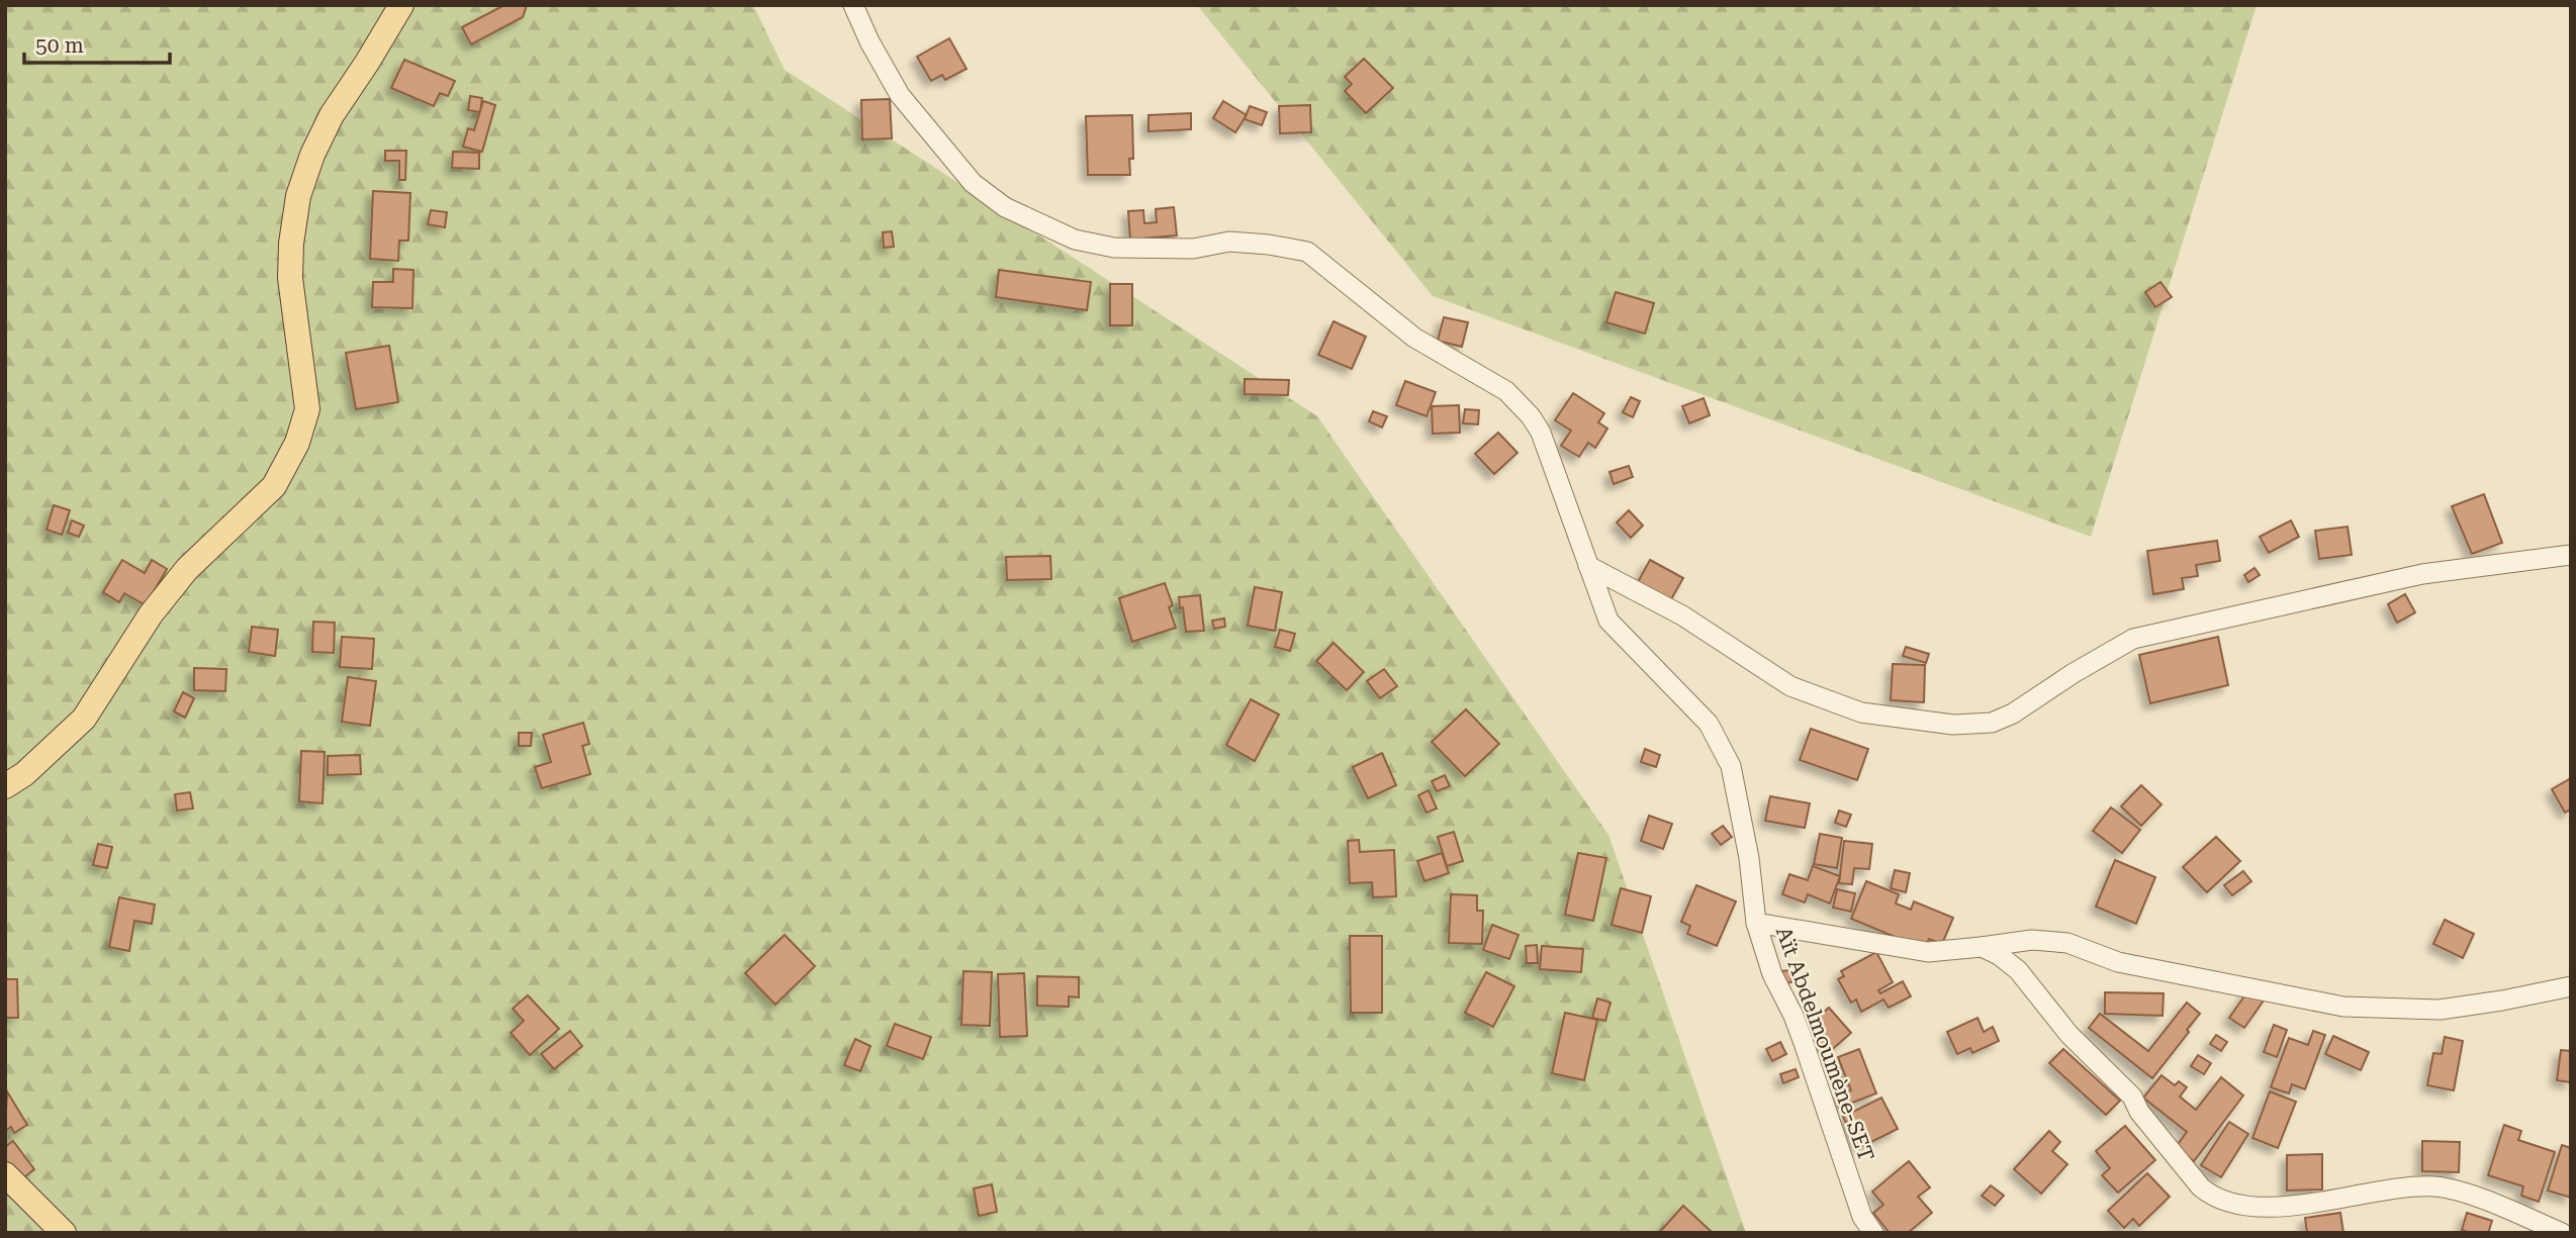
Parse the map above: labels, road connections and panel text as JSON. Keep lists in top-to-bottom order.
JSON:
{
  "streets": {
    "street": ["Aït Abdelmoumène-SET"]
  },
  "scale_bar": "50 m"
}
